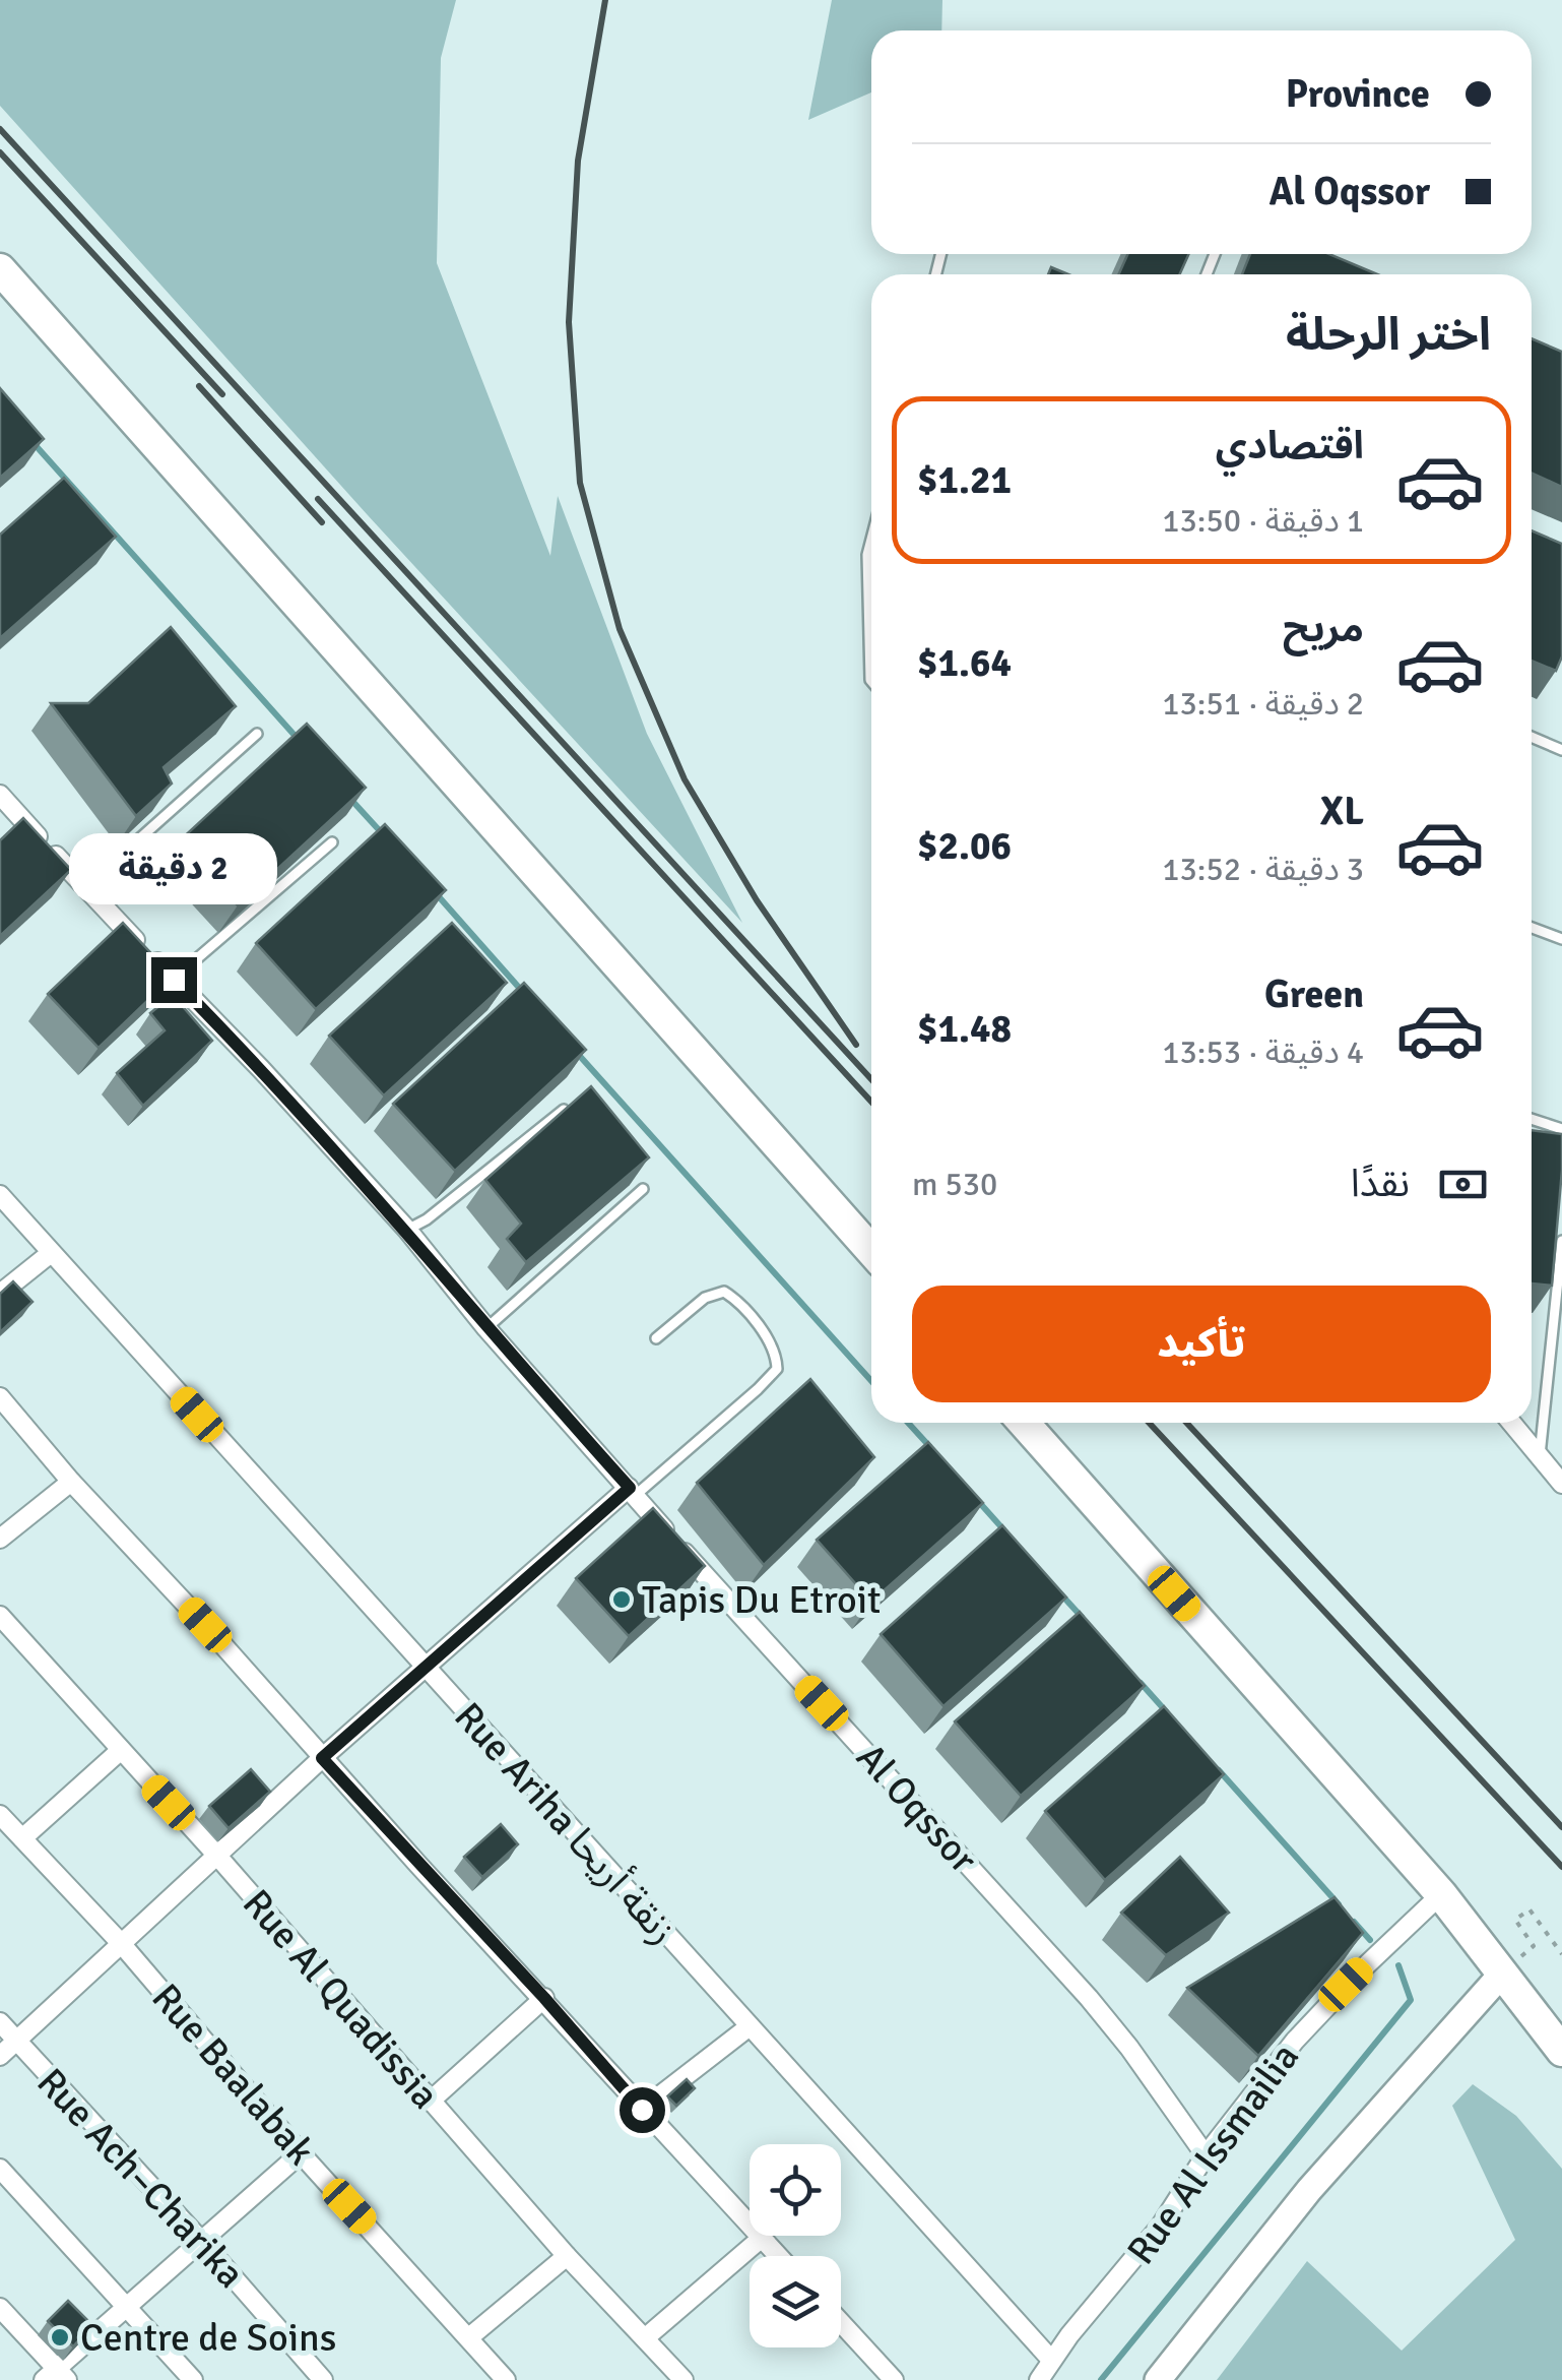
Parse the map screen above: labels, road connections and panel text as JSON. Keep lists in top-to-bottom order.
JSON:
{
  "streets": {
    "street": [
      "Al Oqssor",
      "Rue Ariha زنقة أريحا",
      "Rue Al Quadissia",
      "Rue Baalabak",
      "Rue Al Issmailia",
      "Rue Ach–Charika"
    ]
  },
  "crossings": [
    ["Al Oqssor", "Rue Al Issmailia"],
    ["Rue Ariha زنقة أريحا", "Rue Al Issmailia"]
  ],
  "places": ["Tapis Du Etroit", "Centre de Soins"],
  "page": {
    "banner": ["Province", "Al Oqssor"],
    "heading": "اختر الرحلة",
    "list": [
      {
        "name": "اقتصادي",
        "note": "1 دقيقة · 13:50",
        "value": "$1.21"
      },
      {
        "name": "مريح",
        "note": "2 دقيقة · 13:51",
        "value": "$1.64"
      },
      {
        "name": "XL",
        "note": "3 دقيقة · 13:52",
        "value": "$2.06"
      },
      {
        "name": "Green",
        "note": "4 دقيقة · 13:53",
        "value": "$1.48"
      }
    ],
    "bubble": "2 دقيقة",
    "pay": ["نقدًا", "530 m"],
    "buttons": "تأكيد"
  }
}
